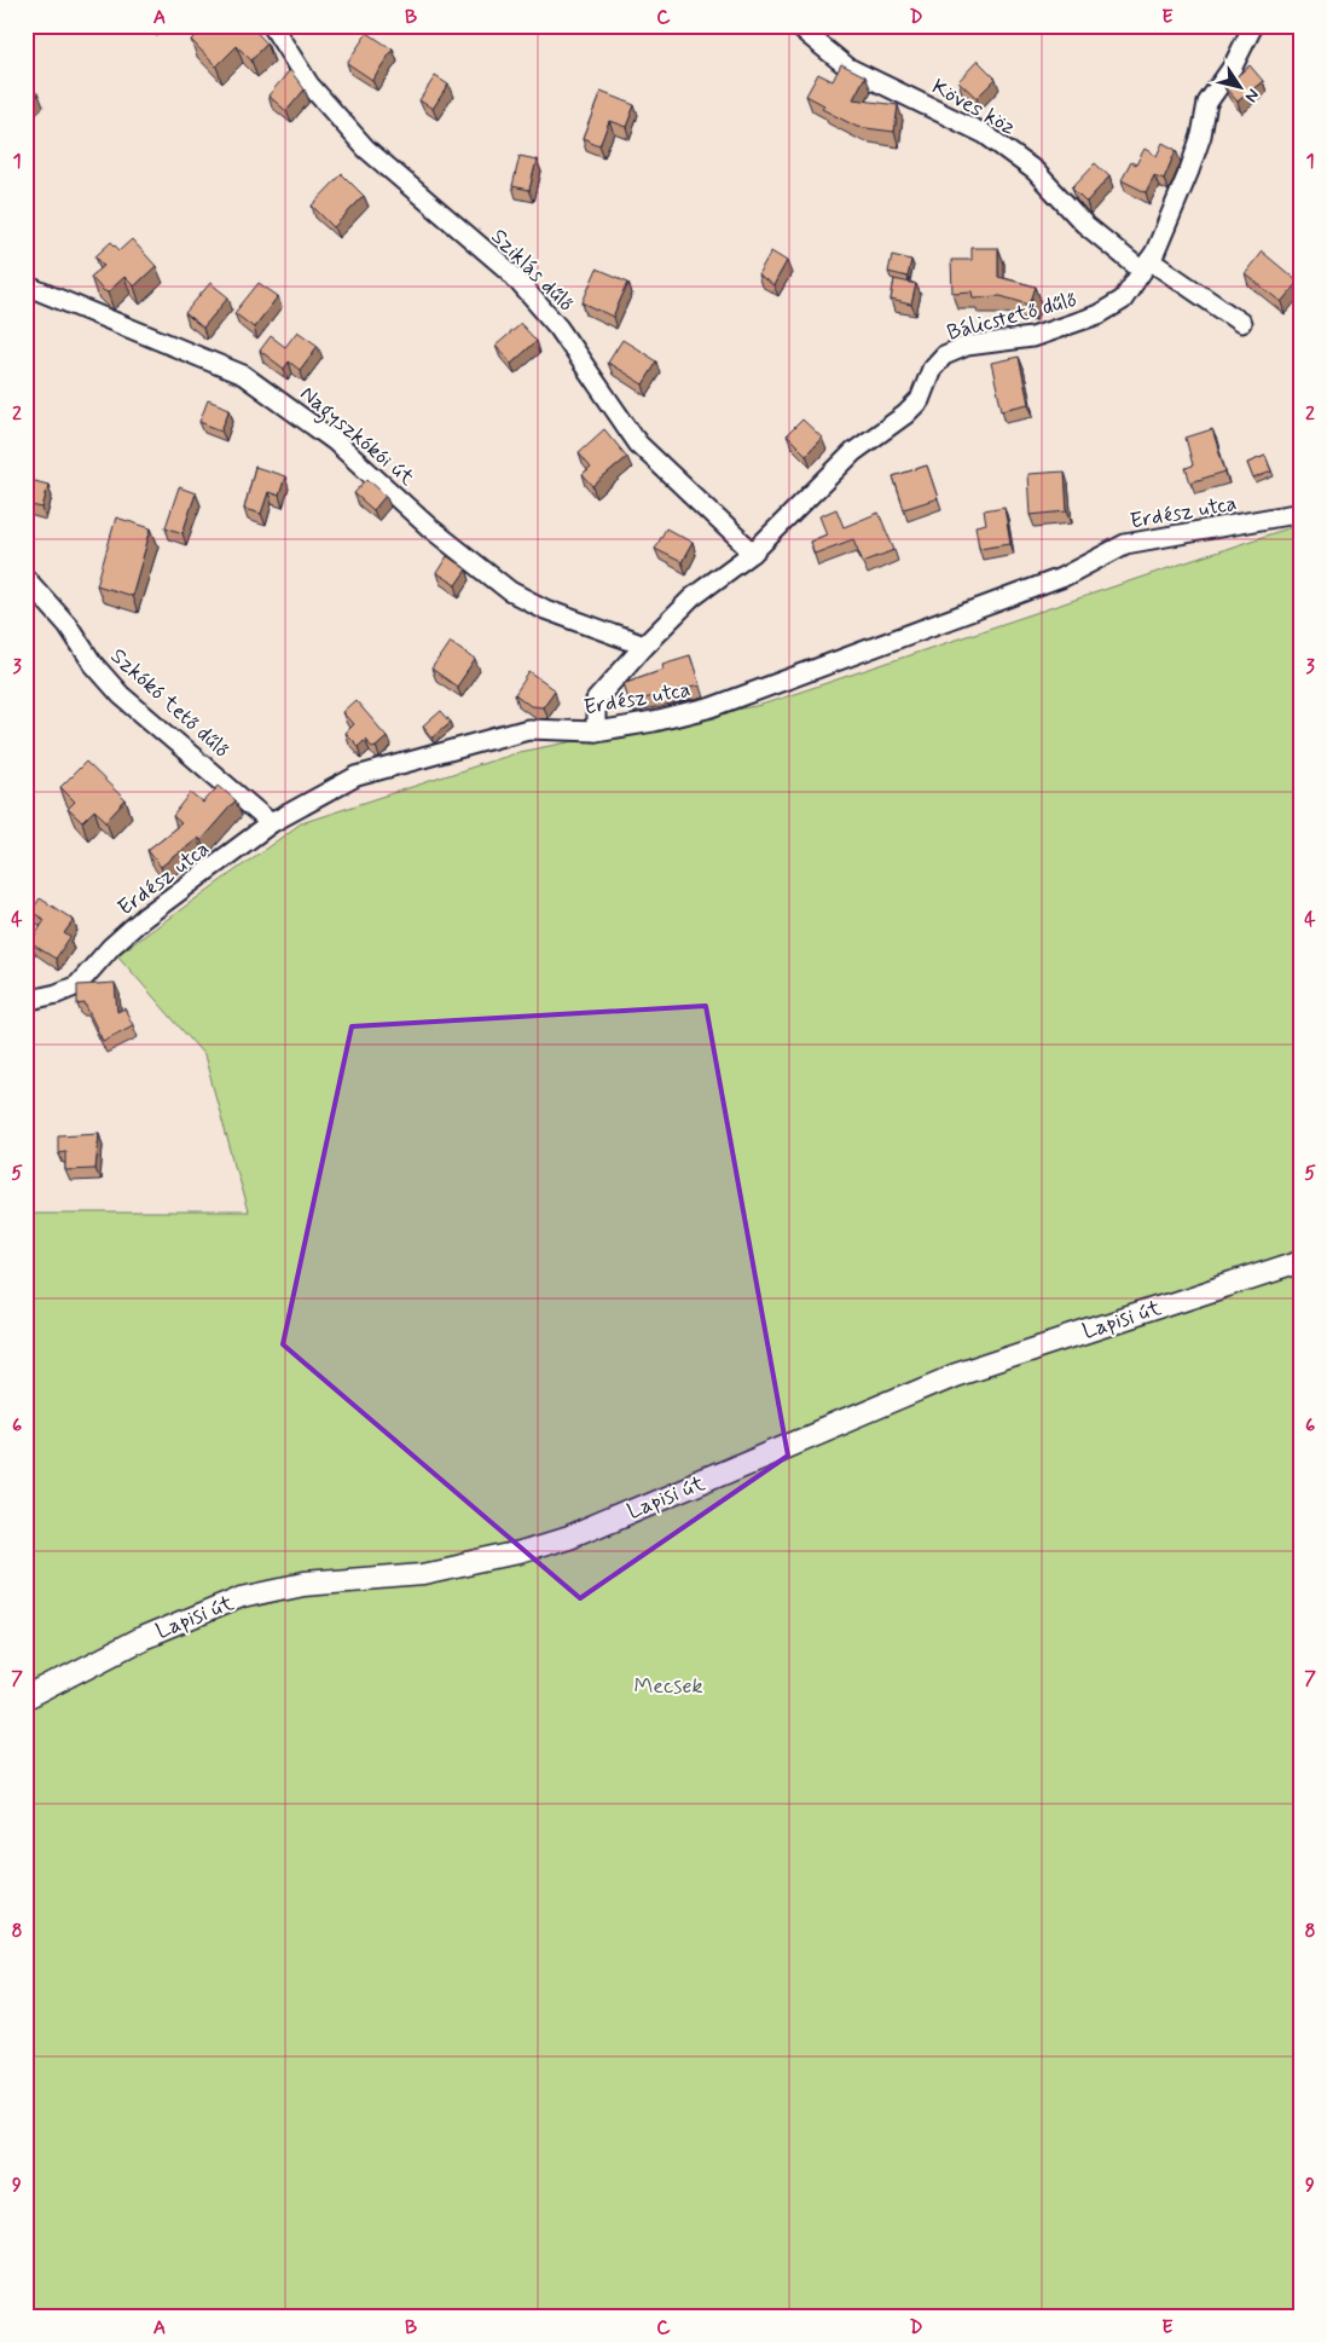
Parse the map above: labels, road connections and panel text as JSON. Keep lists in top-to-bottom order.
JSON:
{
  "streets": {
    "street": [
      "Köves köz",
      "Sziklás dűlő",
      "Bálicstető dűlő",
      "Nagyszkókói út",
      "Erdész utca",
      "Szkókó tető dűlő",
      "Lapisi út"
    ]
  },
  "crossings": [
    ["Köves köz", "Bálicstető dűlő"],
    ["Sziklás dűlő", "Bálicstető dűlő"],
    ["Bálicstető dűlő", "Nagyszkókói út"],
    ["Bálicstető dűlő", "Erdész utca"],
    ["Erdész utca", "Szkókó tető dűlő"]
  ],
  "parks": ["Mecsek"],
  "north": "bottom right",
  "grid": {
    "columns": [
      "A",
      "B",
      "C",
      "D",
      "E"
    ],
    "rows": [
      "1",
      "2",
      "3",
      "4",
      "5",
      "6",
      "7",
      "8",
      "9"
    ]
  }
}
